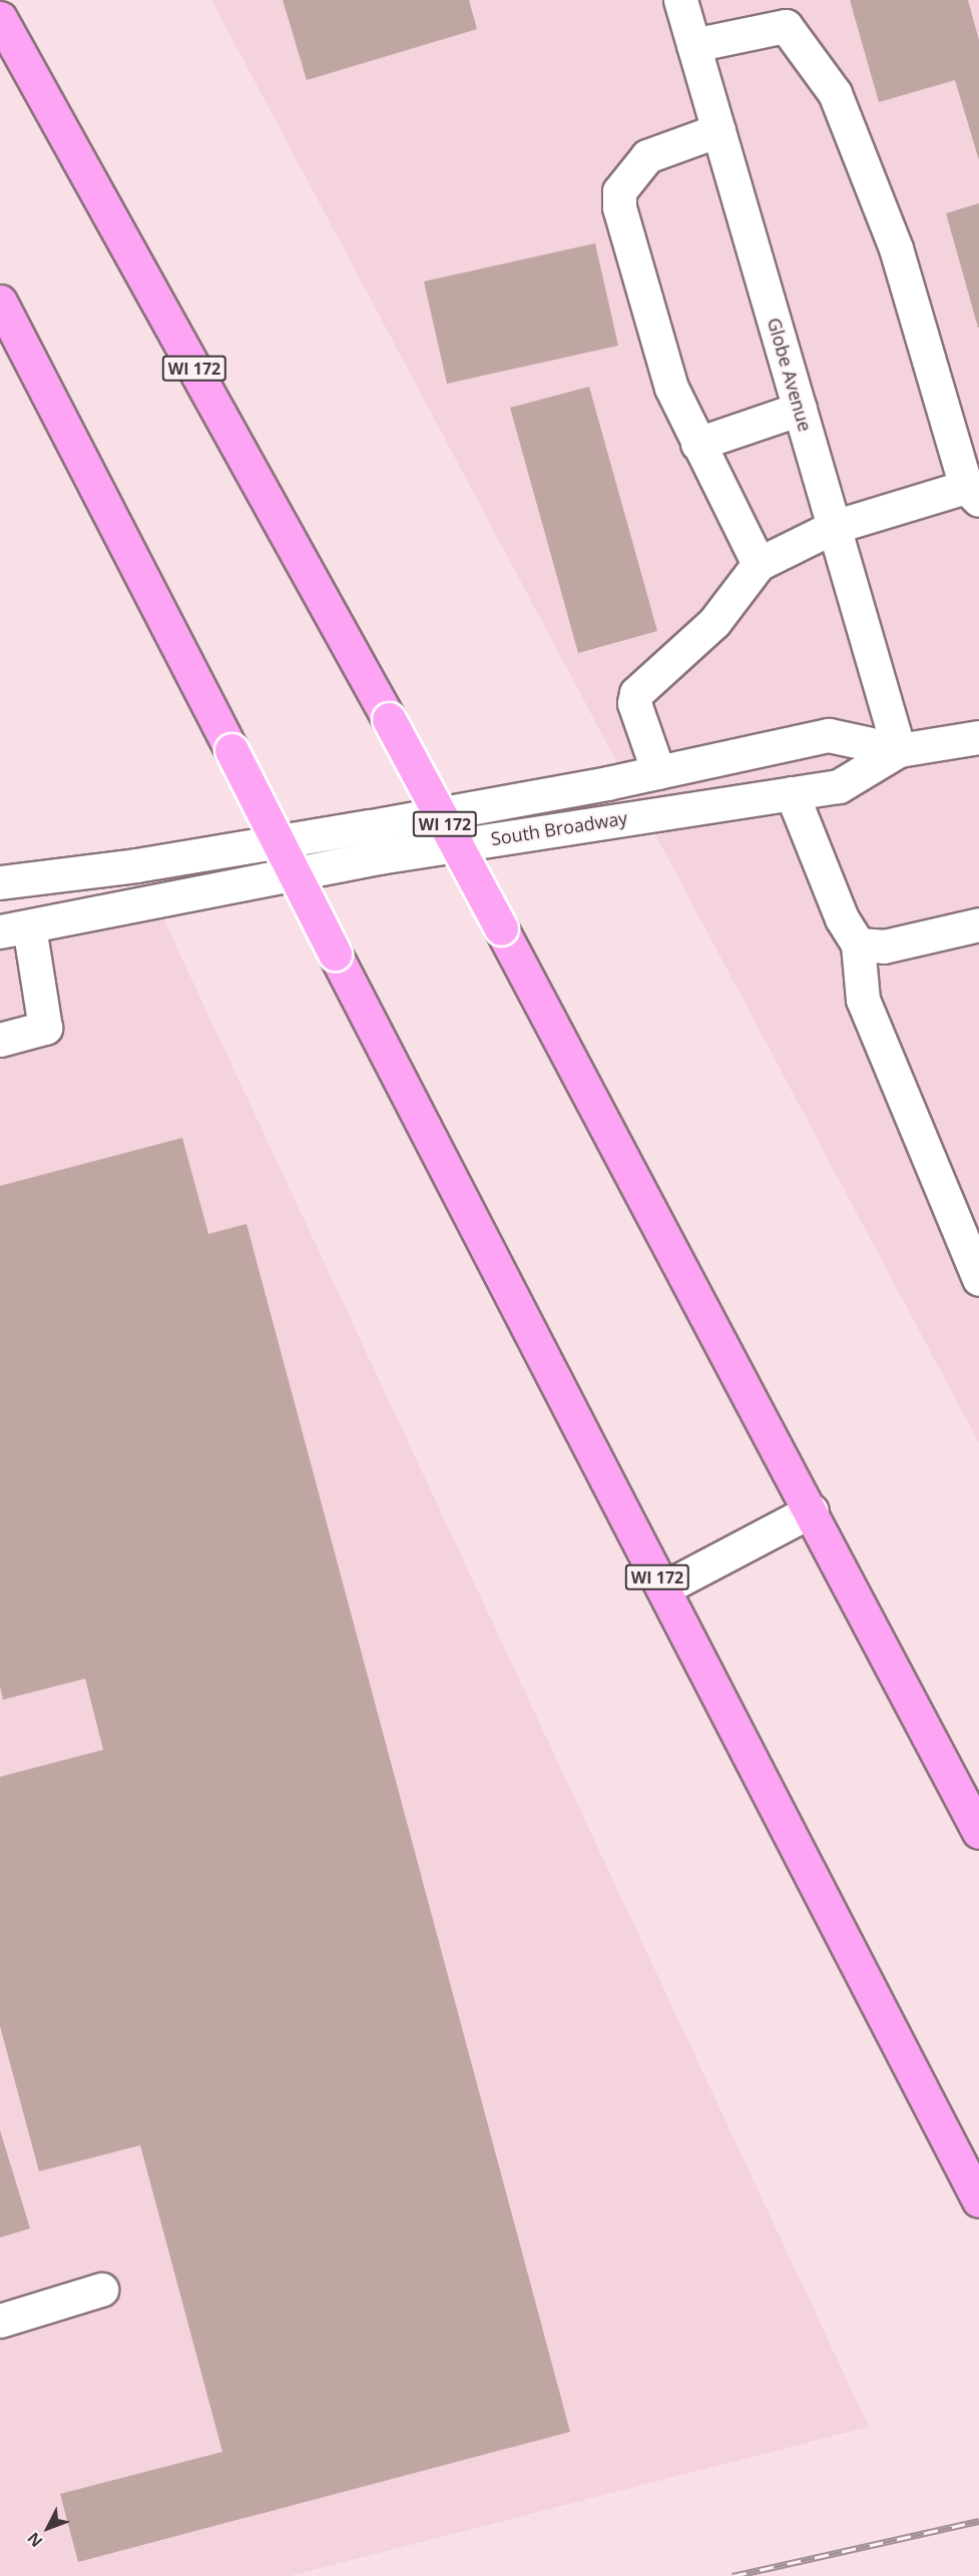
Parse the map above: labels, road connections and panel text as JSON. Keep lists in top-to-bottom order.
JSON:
{
  "streets": {
    "highway": ["WI 172"],
    "street": ["Globe Avenue", "South Broadway"]
  },
  "crossings": [
    ["Globe Avenue", "South Broadway"]
  ],
  "north": "bottom left"
}
